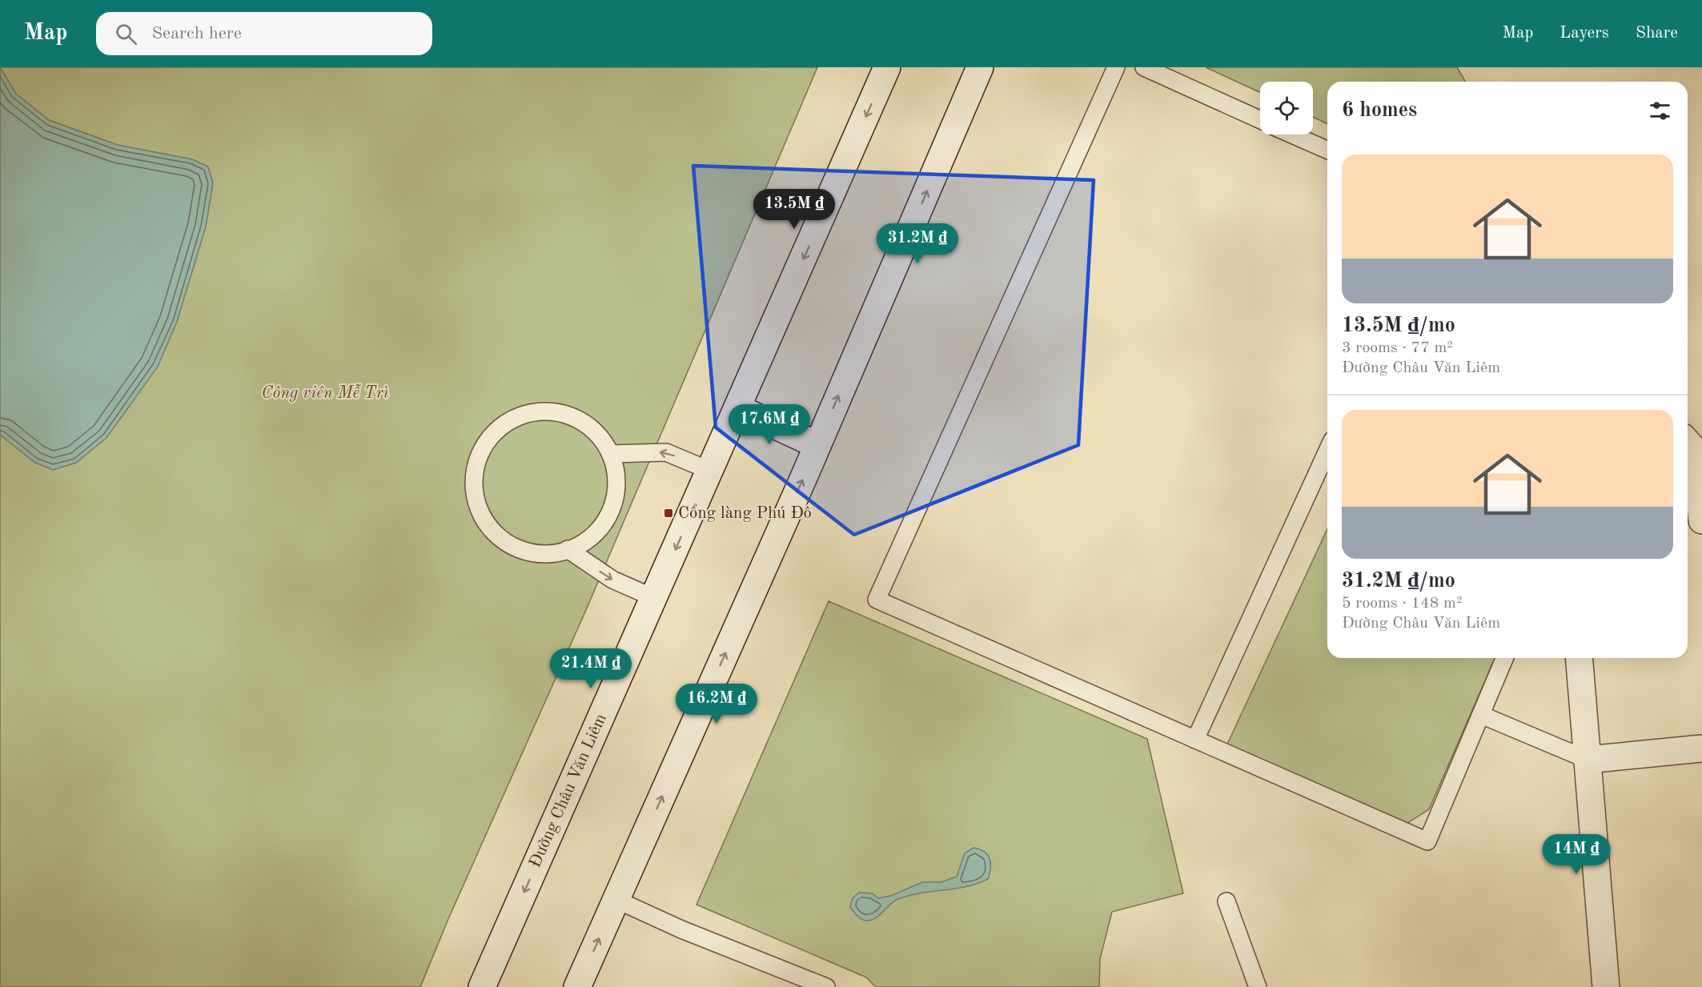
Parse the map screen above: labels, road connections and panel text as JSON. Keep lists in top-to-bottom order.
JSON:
{
  "streets": {
    "main road": ["Đường Châu Văn Liêm"]
  },
  "parks": ["Công viên Mễ Trì"],
  "places": {
    "transit": ["Cổng làng Phú Đô"]
  },
  "page": {
    "header": "Map",
    "search": "Search here",
    "nav": ["Map", "Layers", "Share"],
    "heading": "6 homes",
    "list": [
      {
        "name": "13.5M ₫/mo",
        "note": "3 rooms · 77 m² · Đường Châu Văn Liêm"
      },
      {
        "name": "31.2M ₫/mo",
        "note": "5 rooms · 148 m² · Đường Châu Văn Liêm"
      }
    ],
    "price": [
      "13.5M ₫",
      "31.2M ₫",
      "17.6M ₫",
      "21.4M ₫",
      "16.2M ₫",
      "14M ₫"
    ]
  }
}
